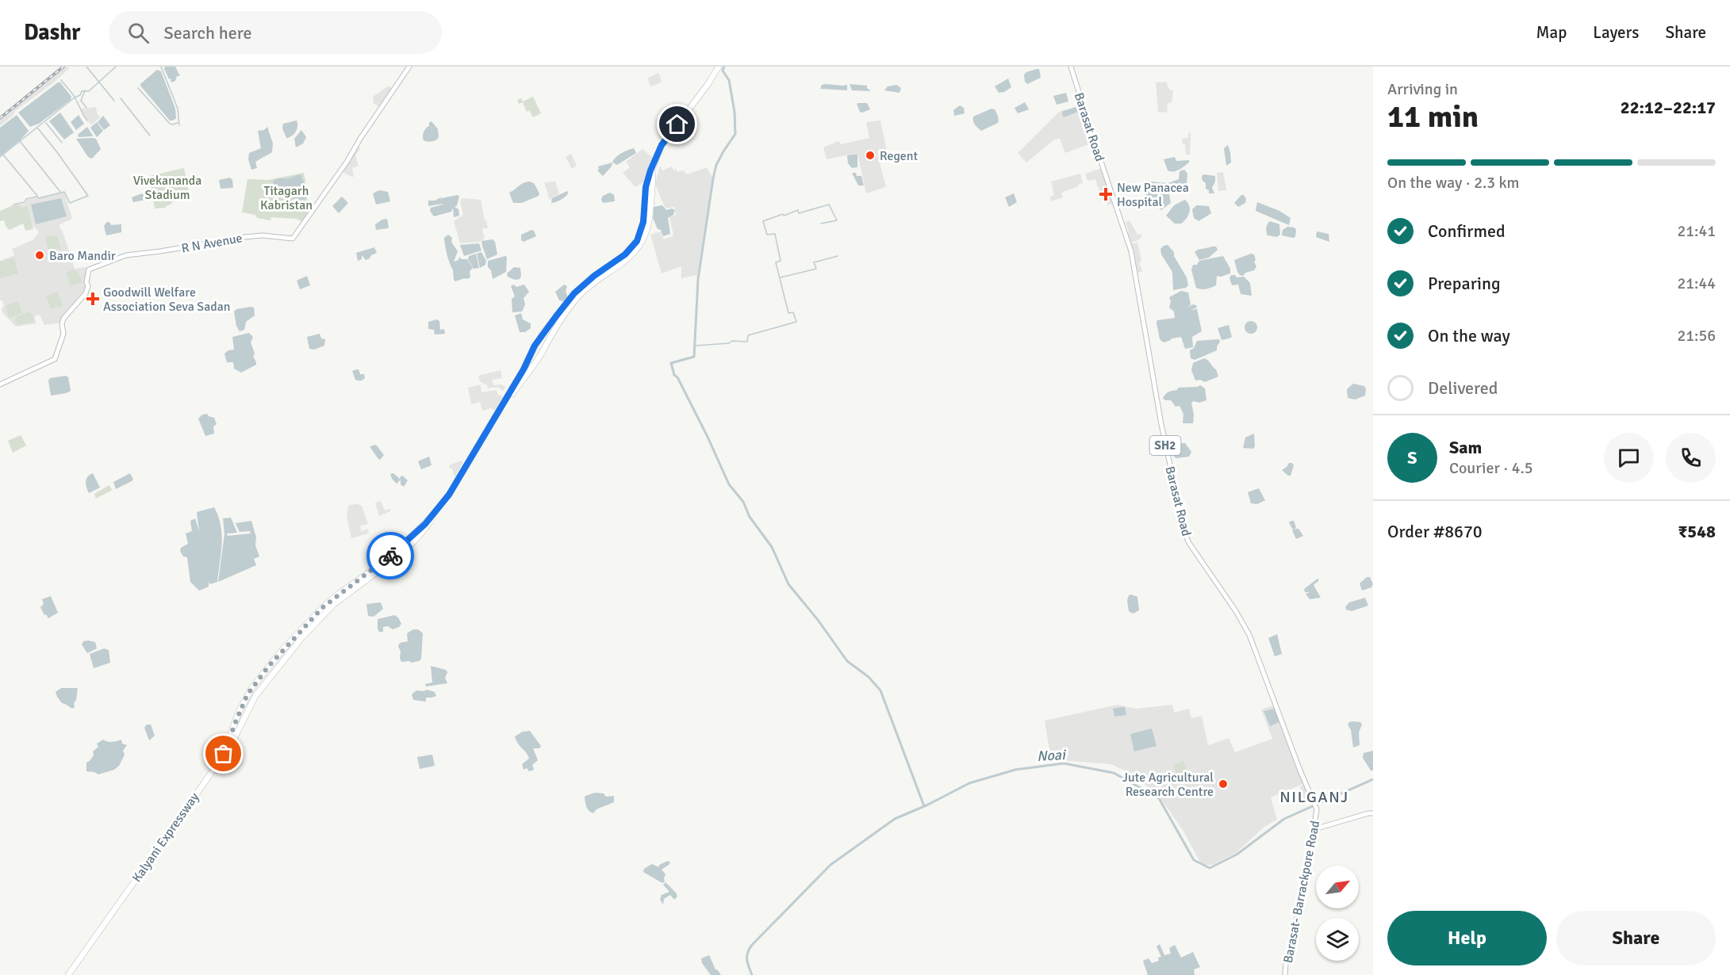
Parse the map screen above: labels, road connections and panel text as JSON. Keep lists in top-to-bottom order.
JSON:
{
  "streets": {
    "highway": ["Kalyani Expressway"],
    "main road": [
      "Barasat Road",
      "R N Avenue",
      "SH2",
      "Barasat- Barrackpore Road"
    ]
  },
  "crossings": [
    ["Barasat Road", "Barasat- Barrackpore Road"]
  ],
  "districts": ["NILGANJ"],
  "water": ["Noai"],
  "parks": ["Vivekananda Stadium", "Titagarh Kabristan"],
  "places": {
    "other": ["Regent", "Baro Mandir", "Jute Agricultural Research Centre"],
    "health": ["New Panacea Hospital", "Goodwill Welfare Association Seva Sadan"]
  },
  "north": "top right",
  "page": {
    "header": "Dashr",
    "search": "Search here",
    "nav": ["Map", "Layers", "Share"],
    "heading": ["11 min", "Arriving in", "22:12–22:17"],
    "panel": [
      "Sam",
      "Courier · 4.5",
      "Order #8670",
      "₹548"
    ],
    "bar": "On the way · 2.3 km",
    "list": [
      ["Confirmed", "21:41"],
      ["Preparing", "21:44"],
      ["On the way", "21:56"],
      "Delivered"
    ],
    "round": "S",
    "buttons": ["Help", "Share"]
  }
}
